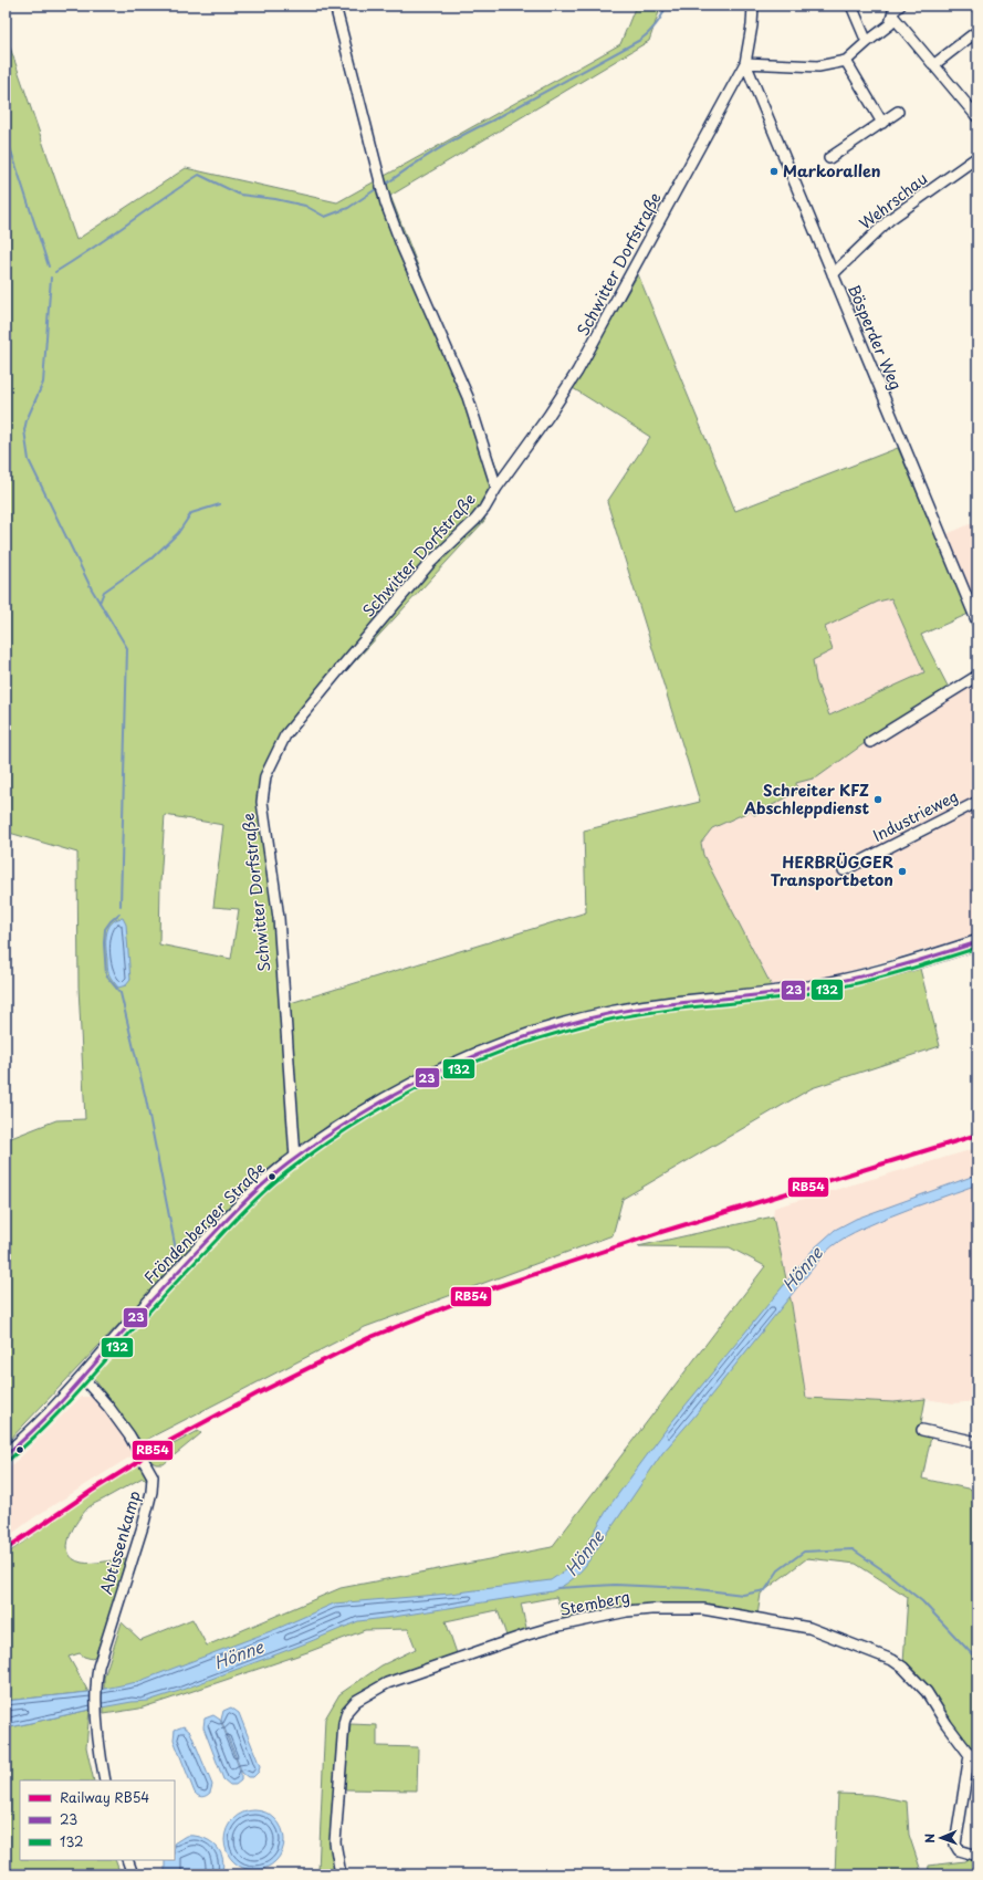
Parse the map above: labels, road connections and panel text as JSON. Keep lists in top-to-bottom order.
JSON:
{
  "streets": {
    "main road": ["Fröndenberger Straße"],
    "street": [
      "Wehrschau",
      "Schwitter Dorfstraße",
      "Bösperder Weg",
      "Industrieweg",
      "Abtissenkamp",
      "Stemberg"
    ]
  },
  "crossings": [
    ["Wehrschau", "Bösperder Weg"],
    ["Schwitter Dorfstraße", "Bösperder Weg"],
    ["Schwitter Dorfstraße", "Fröndenberger Straße"],
    ["Fröndenberger Straße", "Abtissenkamp"]
  ],
  "water": ["Hönne"],
  "places": ["Markorallen", "Schreiter KFZ Abschleppdienst", "HERBRÜGGER Transportbeton"],
  "lines": ["transit line 23", "transit line 132", "rail line RB54"],
  "legend": ["Railway RB54", "23", "132"],
  "north": "left"
}
